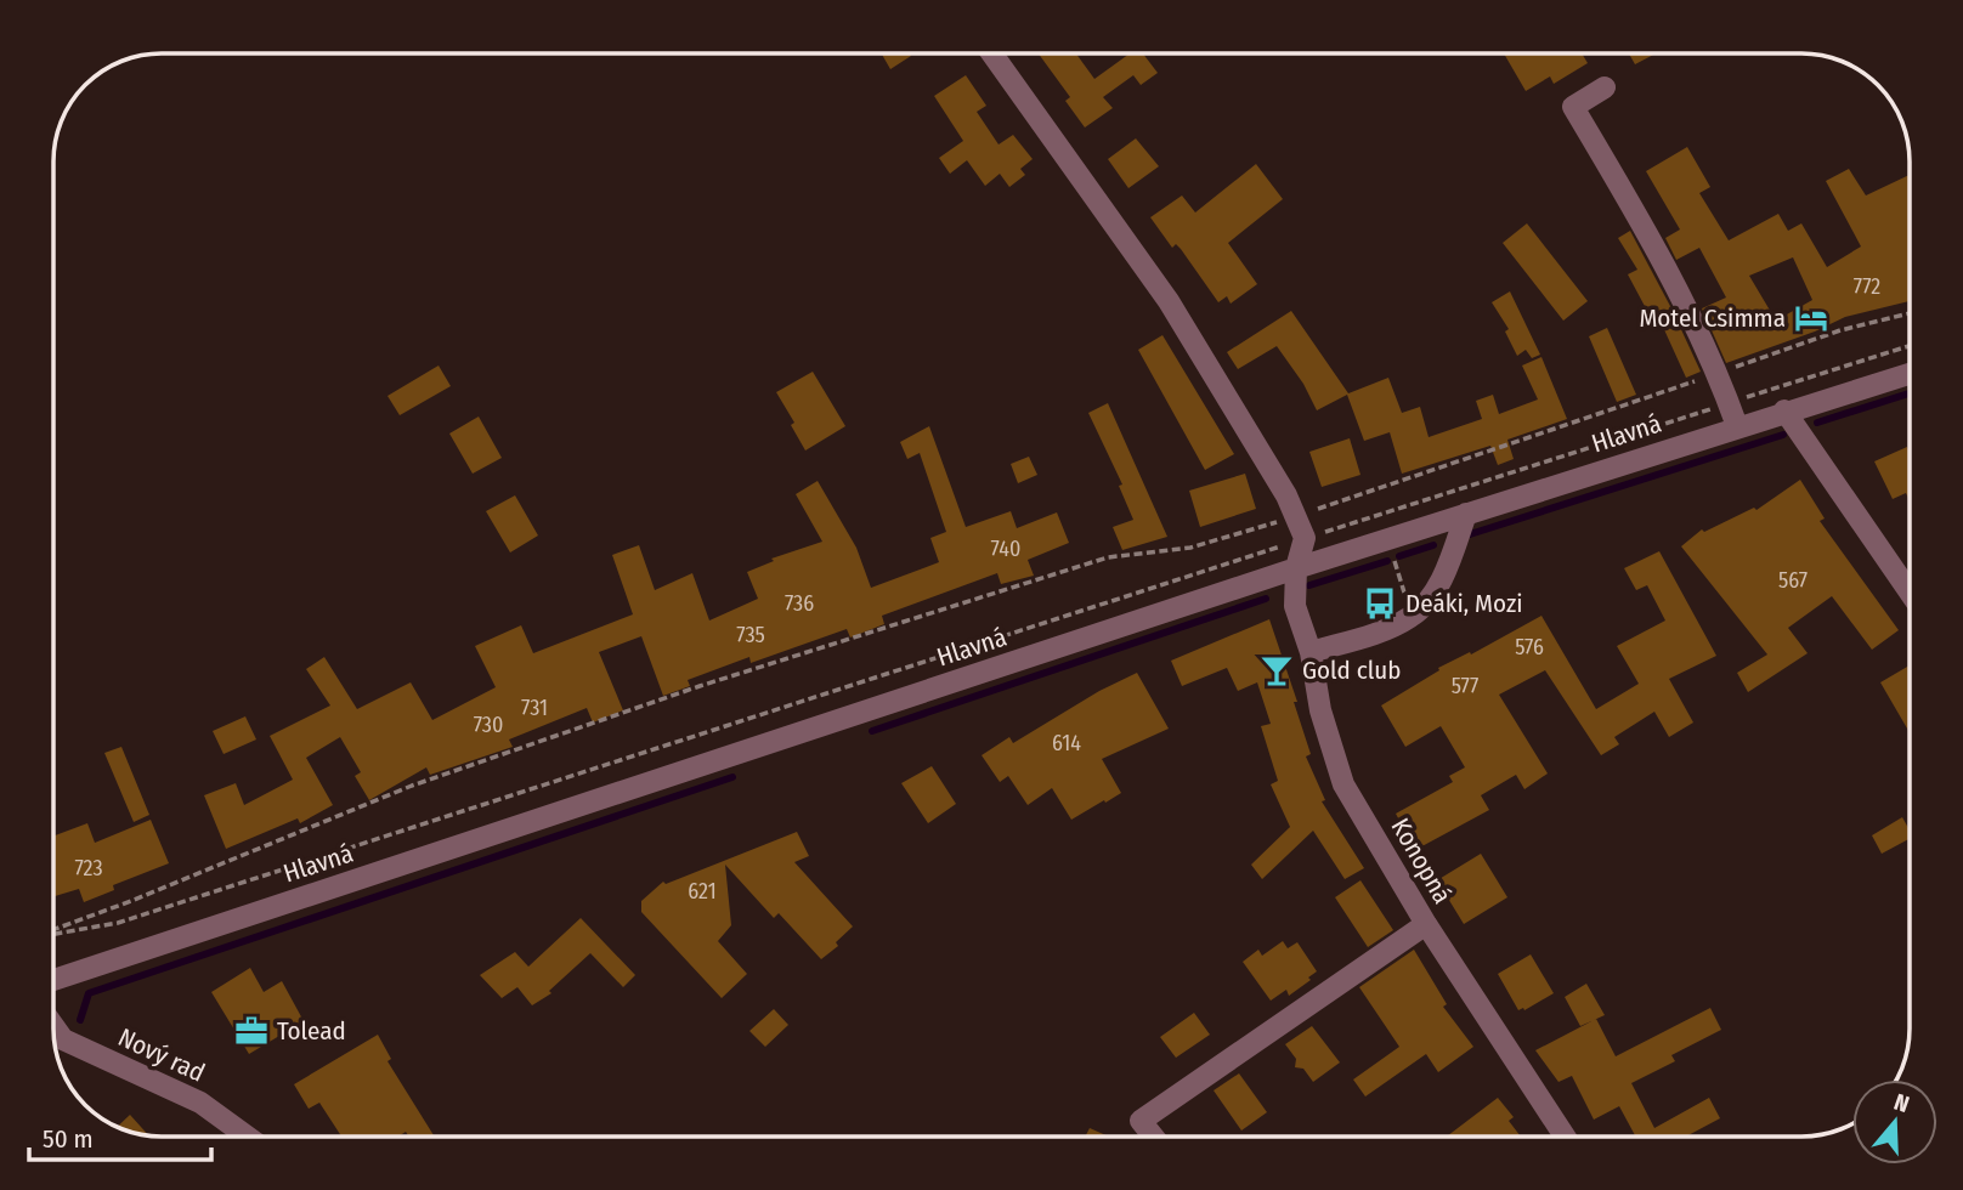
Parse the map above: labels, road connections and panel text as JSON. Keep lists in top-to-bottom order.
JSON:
{
  "streets": {
    "street": ["Hlavná", "Konopná", "Nový rad"]
  },
  "crossings": [
    ["Hlavná", "Konopná"]
  ],
  "places": {
    "hotel": ["Motel Csimma"],
    "bus stop": ["Deáki, Mozi"],
    "bar": ["Gold club"],
    "office": ["Tolead"]
  },
  "house_numbers": [
    "772",
    "740",
    "567",
    "736",
    "735",
    "576",
    "577",
    "731",
    "730",
    "614",
    "723",
    "621"
  ],
  "scale_bar": "50 m",
  "north": "top"
}
